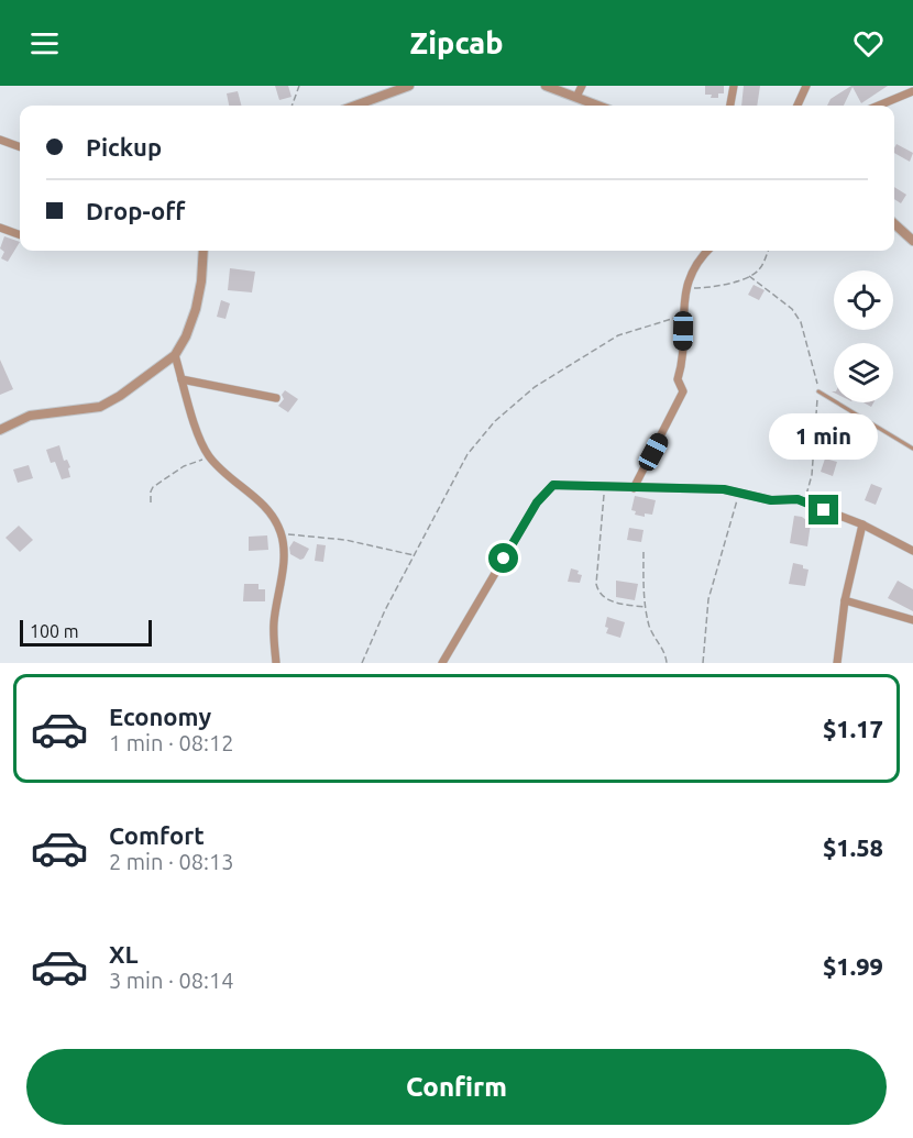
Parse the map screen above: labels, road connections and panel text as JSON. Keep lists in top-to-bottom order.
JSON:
{
  "scale_bar": "100 m",
  "page": {
    "header": "Zipcab",
    "banner": ["Pickup", "Drop-off"],
    "bubble": "1 min",
    "scale": "100 m",
    "list": [
      {
        "name": "Economy",
        "note": "1 min · 08:12",
        "value": "$1.17"
      },
      {
        "name": "Comfort",
        "note": "2 min · 08:13",
        "value": "$1.58"
      },
      {
        "name": "XL",
        "note": "3 min · 08:14",
        "value": "$1.99"
      }
    ],
    "buttons": "Confirm"
  }
}
